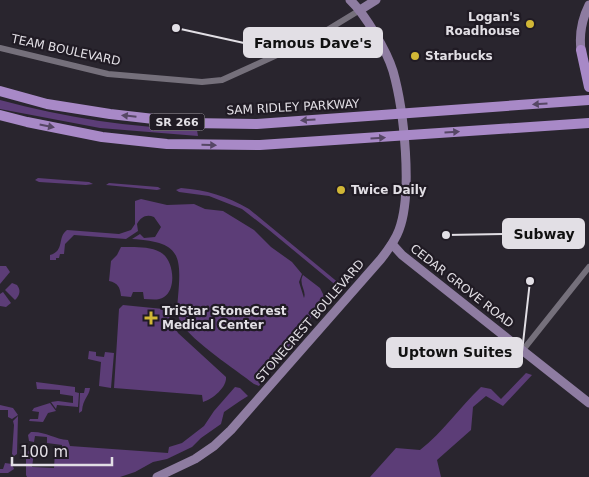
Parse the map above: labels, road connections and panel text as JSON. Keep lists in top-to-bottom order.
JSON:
{
  "streets": {
    "main road": ["SAM RIDLEY PARKWAY", "SR 266"],
    "street": ["TEAM BOULEVARD", "CEDAR GROVE ROAD", "STONECREST BOULEVARD"]
  },
  "crossings": [
    ["TEAM BOULEVARD", "STONECREST BOULEVARD"],
    ["SAM RIDLEY PARKWAY", "STONECREST BOULEVARD"],
    ["SR 266", "STONECREST BOULEVARD"],
    ["CEDAR GROVE ROAD", "STONECREST BOULEVARD"]
  ],
  "places": {
    "other": [
      "Logan's Roadhouse",
      "Famous Dave's",
      "Starbucks",
      "Twice Daily",
      "Subway",
      "Uptown Suites"
    ],
    "health": ["TriStar StoneCrest Medical Center"]
  },
  "scale_bar": "100 m"
}
